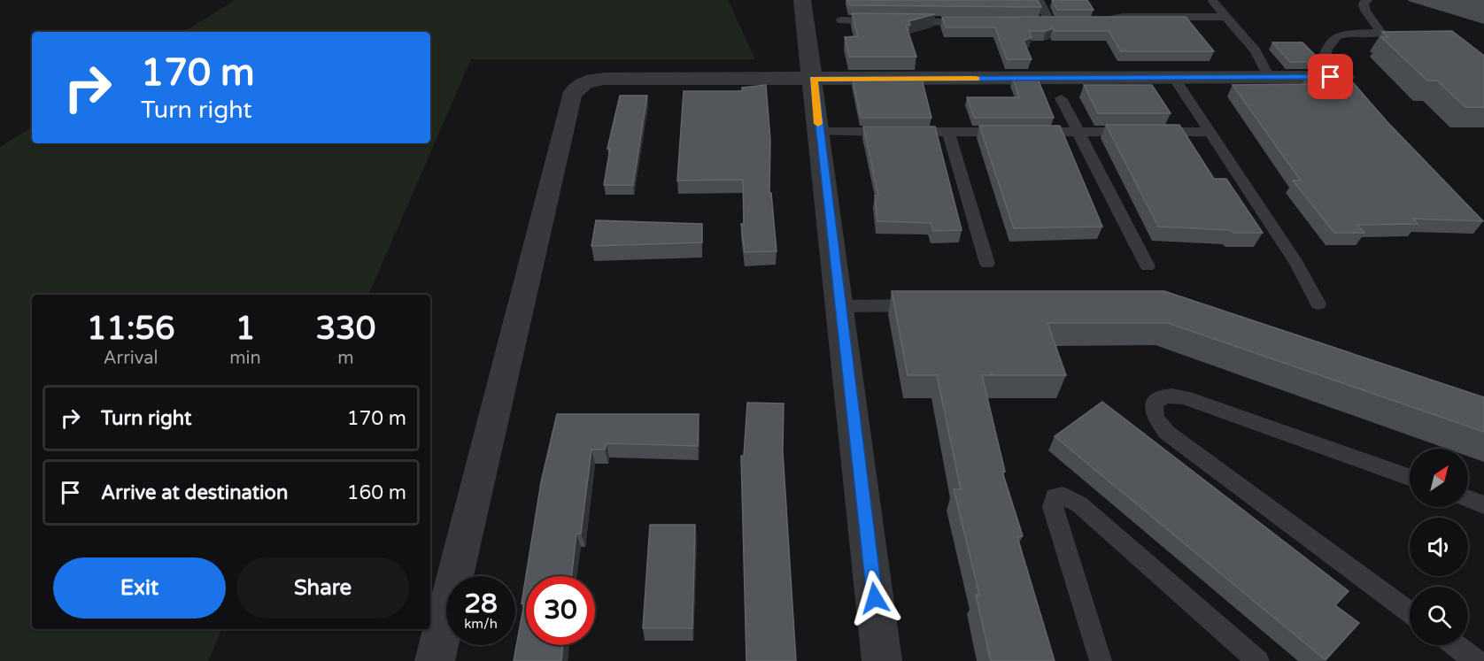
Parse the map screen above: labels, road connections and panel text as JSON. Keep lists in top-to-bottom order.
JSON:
{
  "north": "top right",
  "page": {
    "turn": ["170 m", "Turn right"],
    "eta": [
      "11:56",
      "Arrival",
      "1",
      "min",
      "330",
      "m"
    ],
    "list": [
      {
        "name": "Turn right",
        "value": "170 m"
      },
      {
        "name": "Arrive at destination",
        "value": "160 m"
      }
    ],
    "buttons": ["Exit", "Share"],
    "speed": "28 km/h",
    "limit": "30"
  }
}
